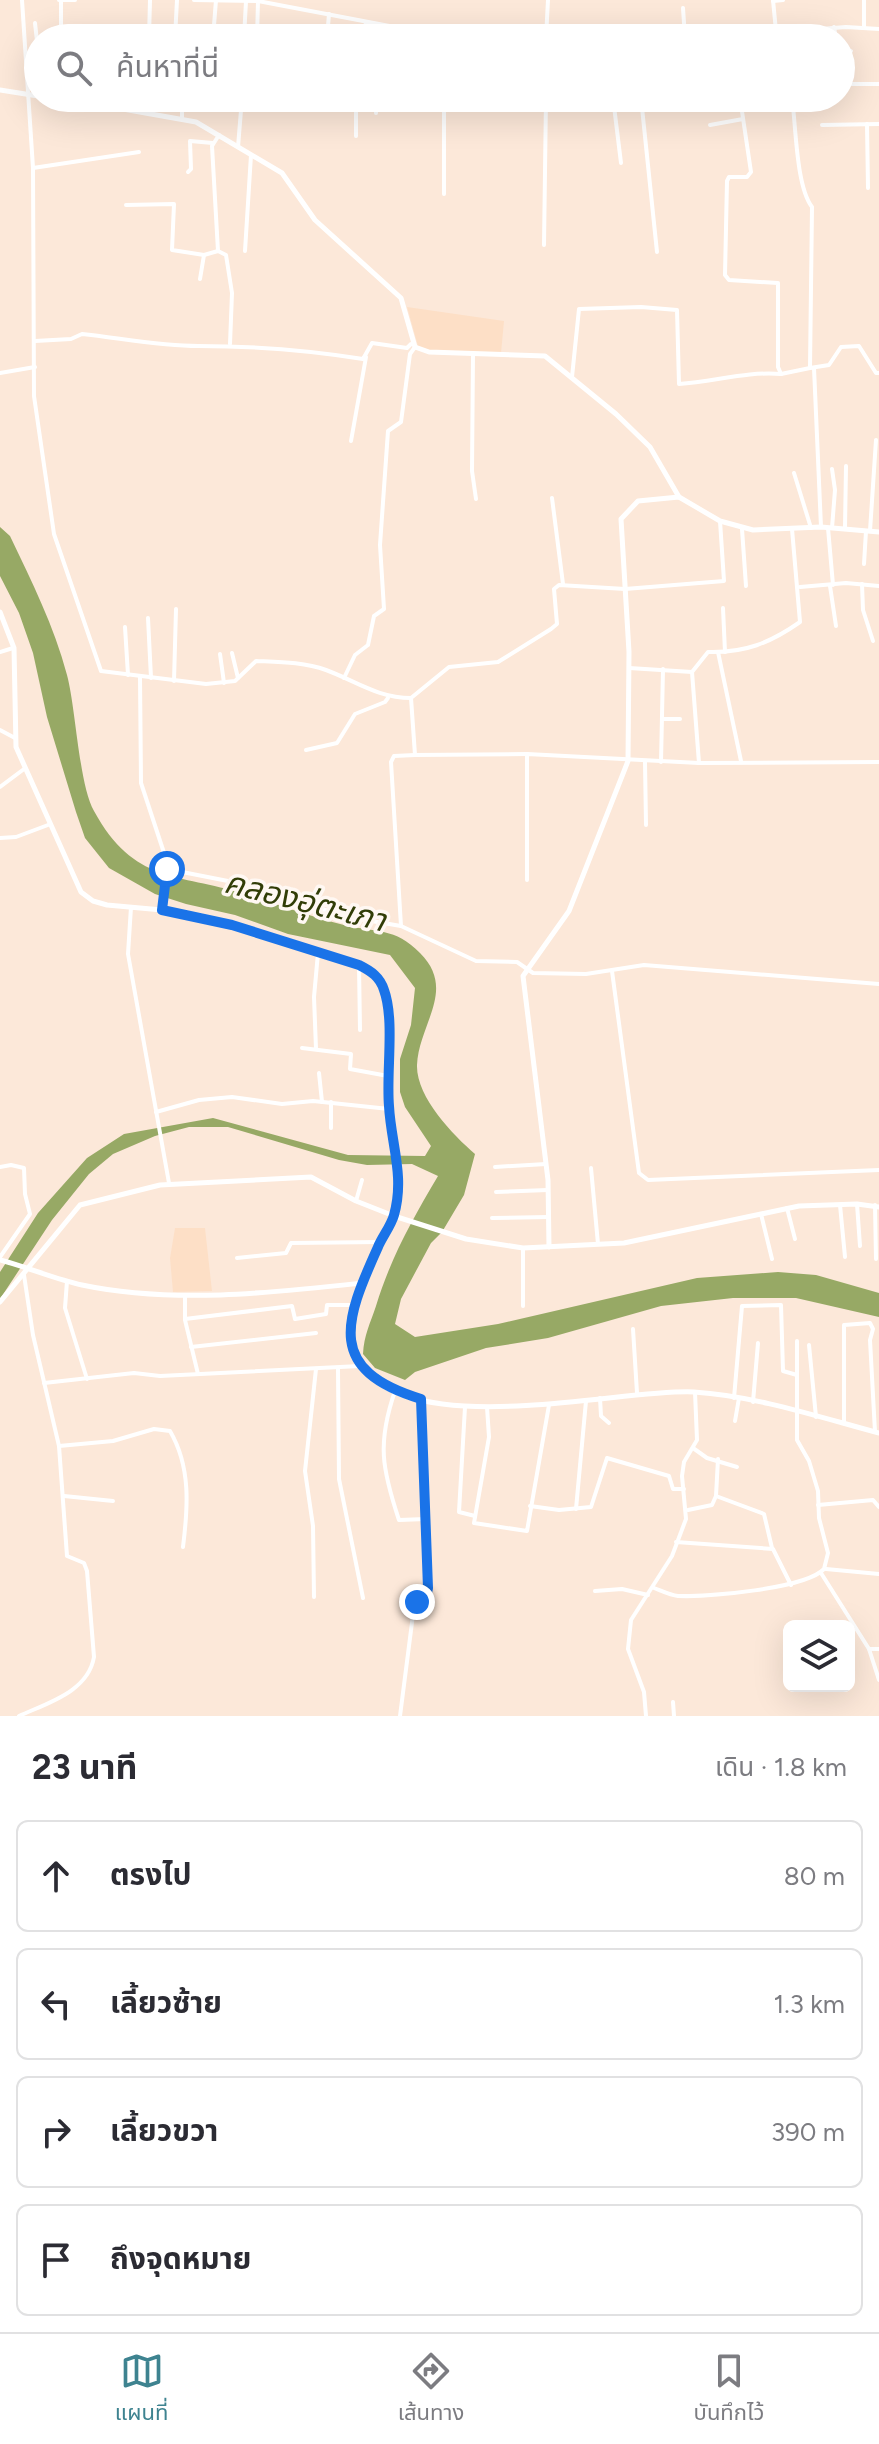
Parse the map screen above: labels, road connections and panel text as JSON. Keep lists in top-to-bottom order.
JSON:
{
  "water": ["คลองอุ่ตะเภา"],
  "page": {
    "search": "ค้นหาที่นี่",
    "heading": ["23 นาที", "เดิน · 1.8 km"],
    "list": [
      ["ตรงไป", "80 m"],
      ["เลี้ยวซ้าย", "1.3 km"],
      ["เลี้ยวขวา", "390 m"],
      "ถึงจุดหมาย"
    ],
    "nav": ["แผนที่", "เส้นทาง", "บันทึกไว้"]
  }
}
